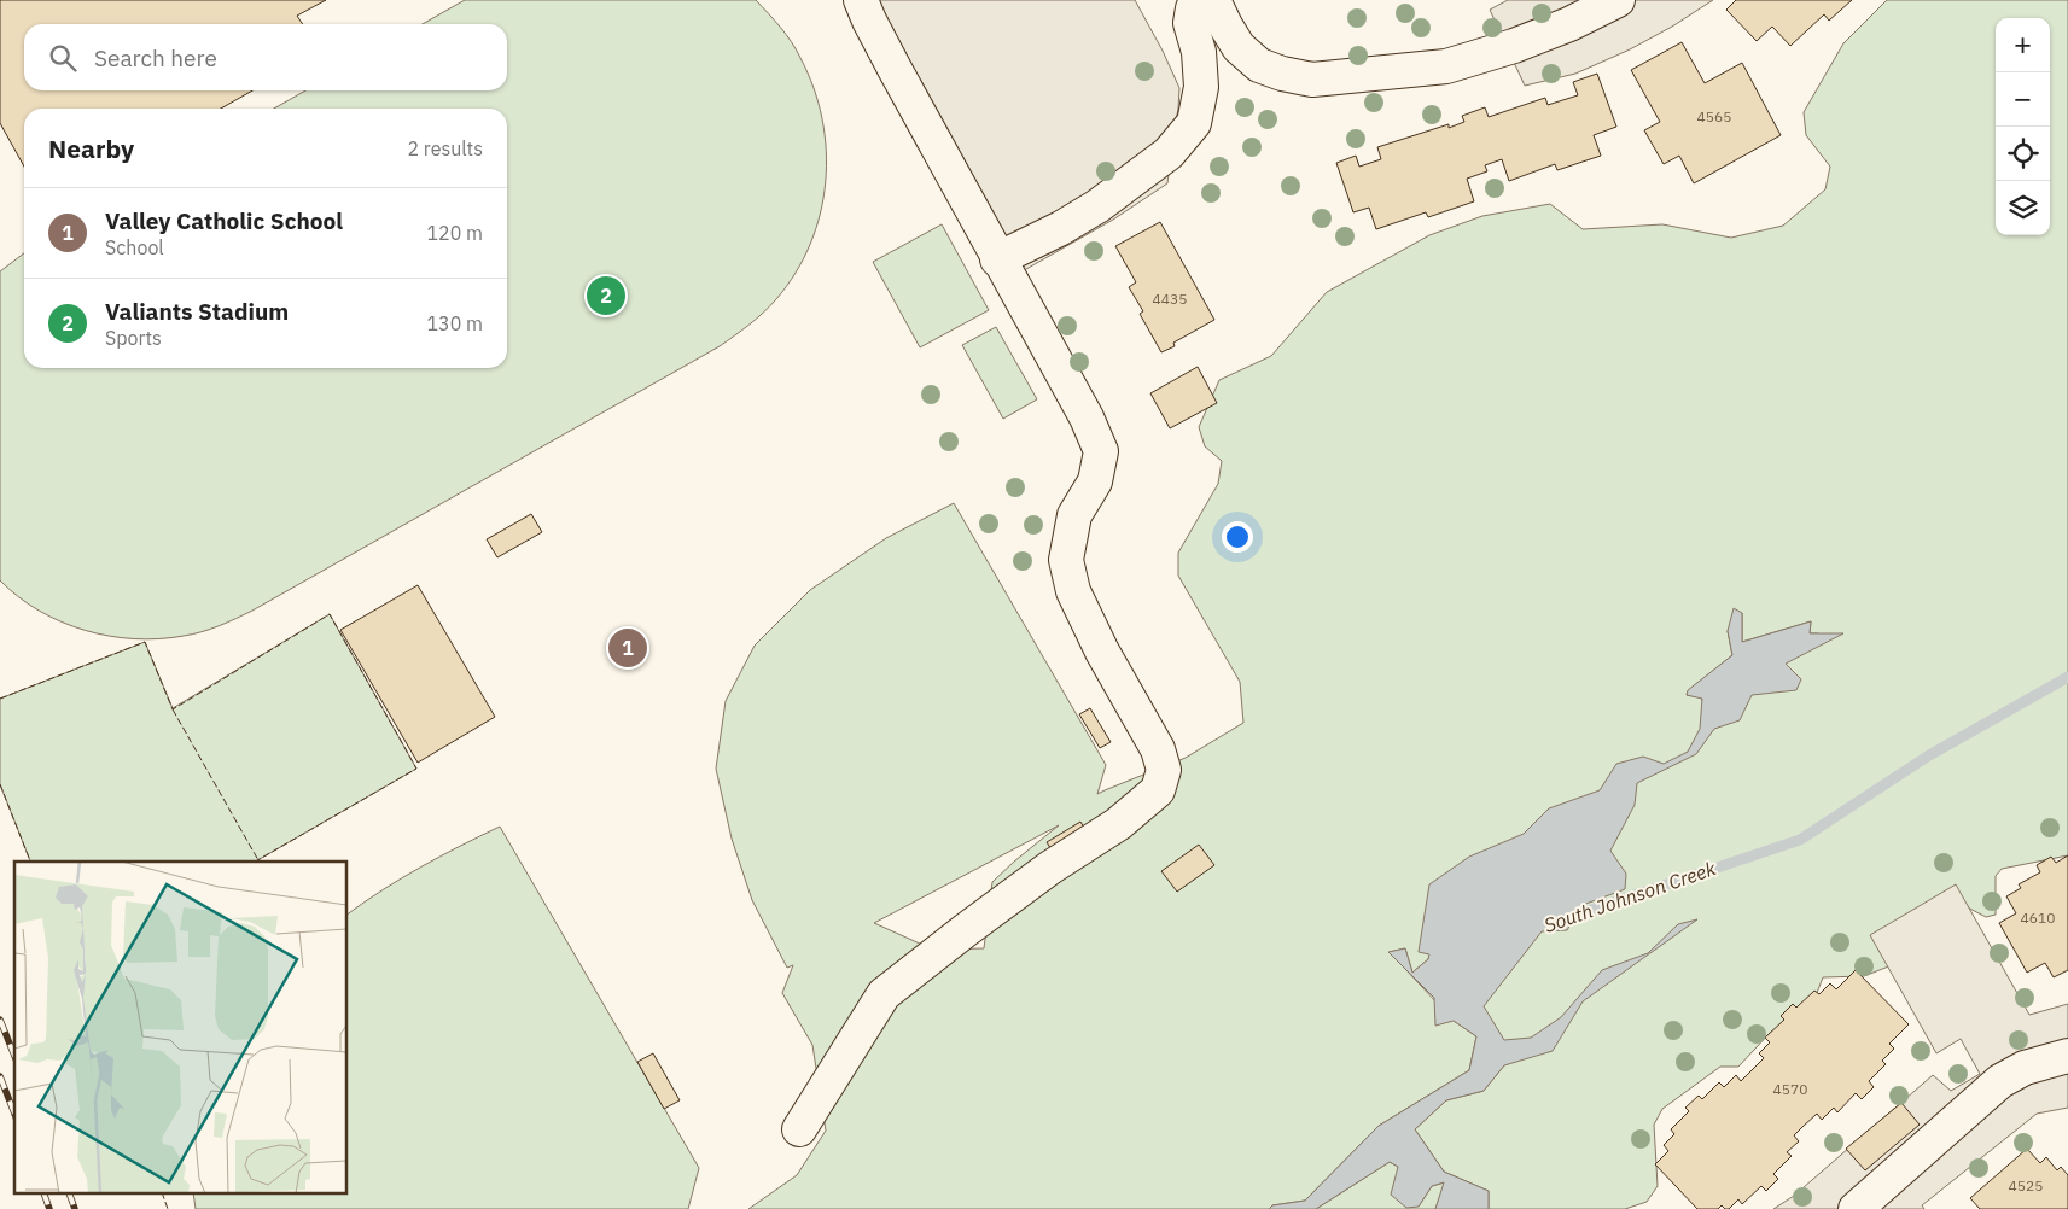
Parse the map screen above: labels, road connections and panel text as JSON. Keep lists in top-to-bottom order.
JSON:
{
  "water": ["South Johnson Creek"],
  "house_numbers": [
    "4565",
    "4435",
    "4610",
    "4570",
    "4525"
  ],
  "page": {
    "map_buttons": ["+", "−"],
    "search": "Search here",
    "heading": ["Nearby", "2 results"],
    "list": [
      {
        "mark": "1",
        "name": "Valley Catholic School",
        "note": "School",
        "value": "120 m"
      },
      {
        "mark": "2",
        "name": "Valiants Stadium",
        "note": "Sports",
        "value": "130 m"
      }
    ],
    "pins": ["2", "1"]
  }
}
